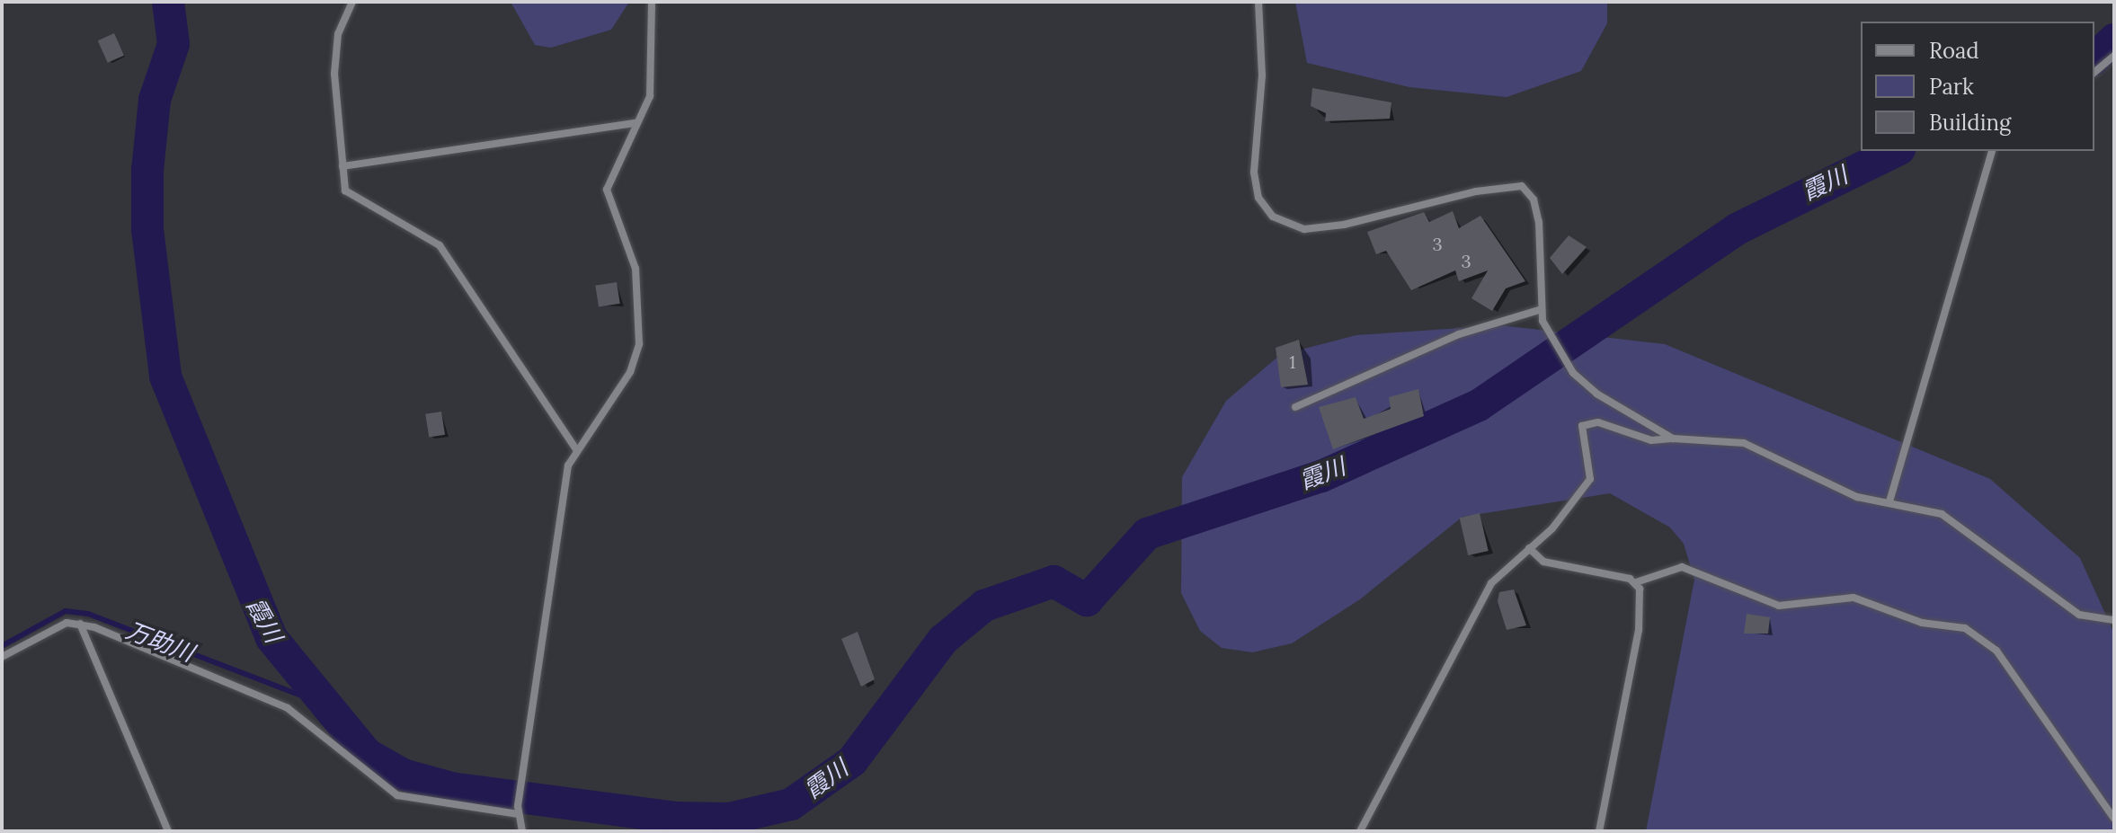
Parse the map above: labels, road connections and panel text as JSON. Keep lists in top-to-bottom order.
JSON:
{
  "water": ["霞川", "万助川"],
  "house_numbers": ["3", "3", "1"],
  "legend": ["Road", "Park", "Building"]
}
